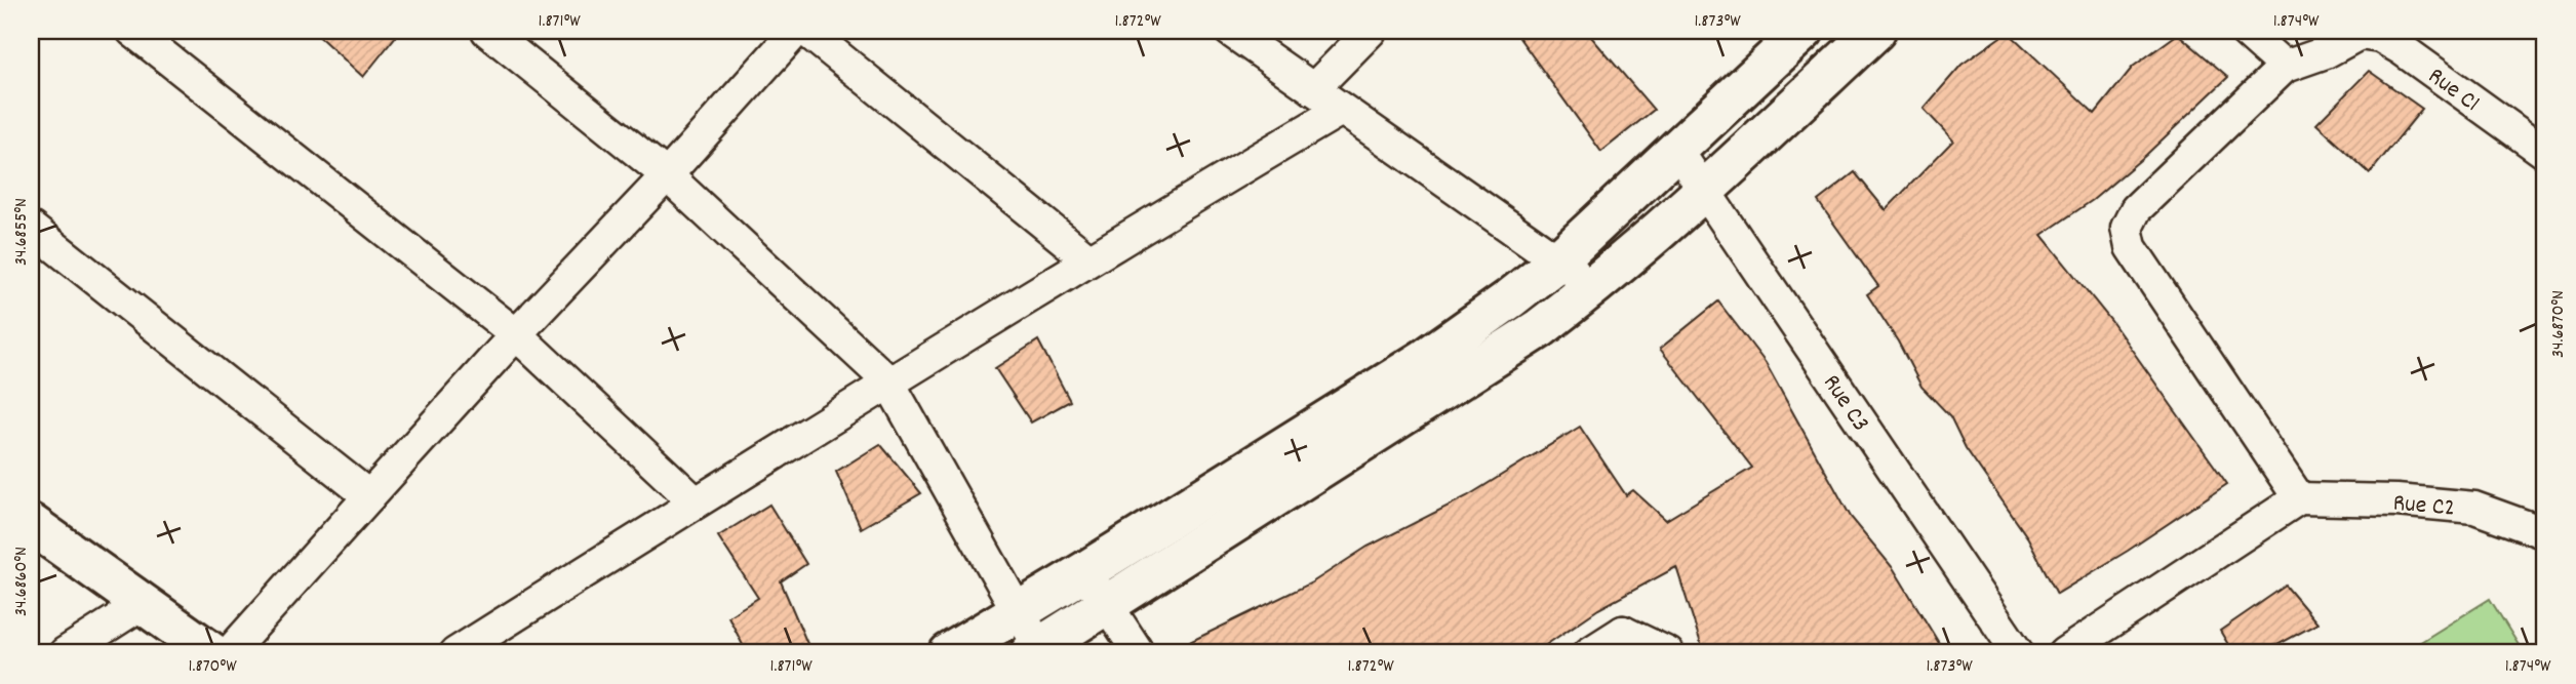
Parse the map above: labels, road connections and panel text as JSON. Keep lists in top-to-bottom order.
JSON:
{
  "streets": {
    "street": ["Rue C1", "Rue C3", "Rue C2"]
  },
  "coordinates": [
    "1.871°W",
    "1.872°W",
    "1.873°W",
    "1.874°W",
    "34.6855°N",
    "34.6870°N",
    "34.6860°N",
    "1.870°W"
  ]
}
